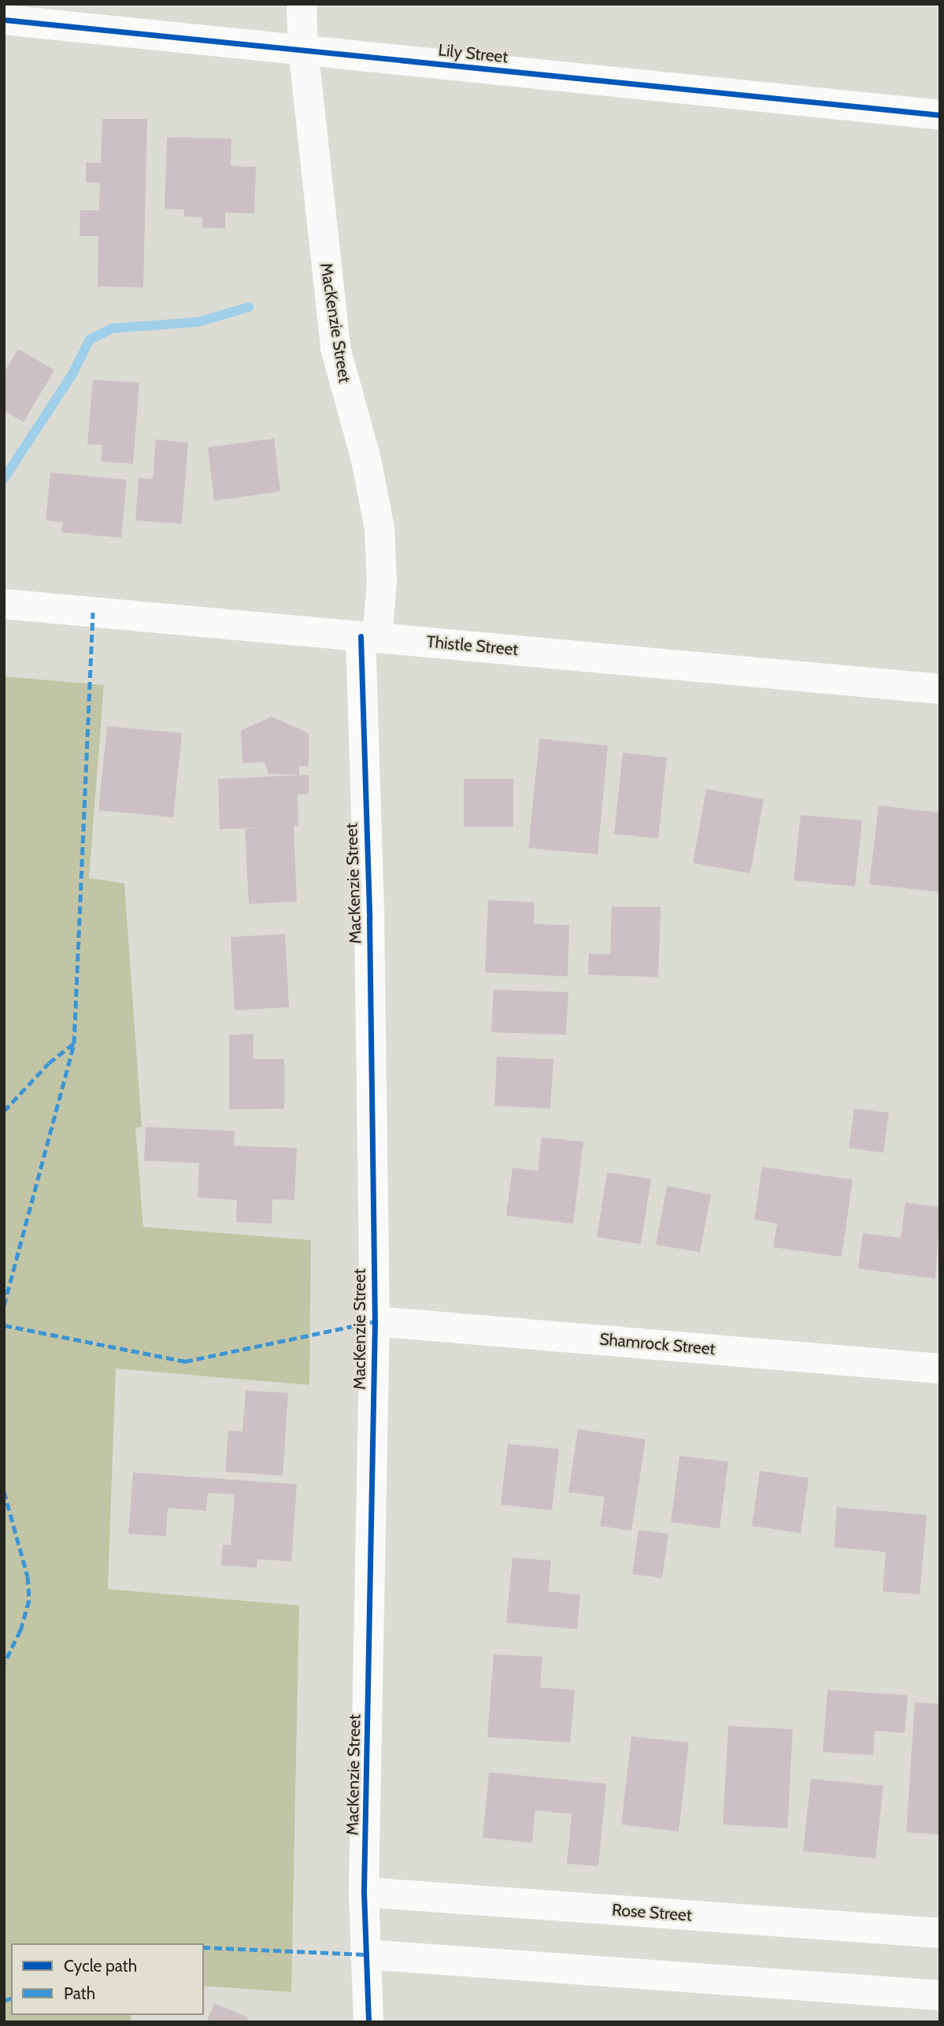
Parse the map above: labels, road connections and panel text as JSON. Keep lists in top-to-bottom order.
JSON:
{
  "streets": {
    "street": [
      "Lily Street",
      "MacKenzie Street",
      "Thistle Street",
      "Shamrock Street",
      "Rose Street"
    ]
  },
  "crossings": [
    ["Lily Street", "MacKenzie Street"],
    ["MacKenzie Street", "Thistle Street"],
    ["MacKenzie Street", "Shamrock Street"],
    ["MacKenzie Street", "Rose Street"]
  ],
  "legend": ["Cycle path", "Path"]
}
